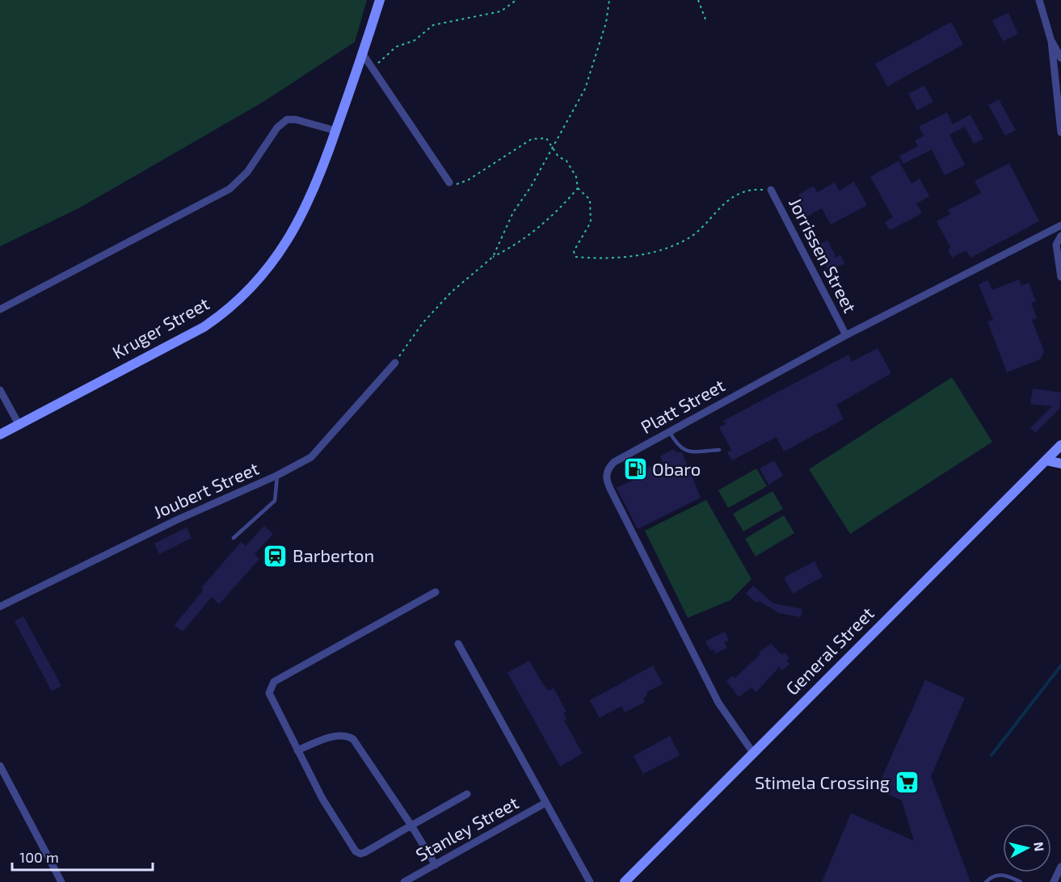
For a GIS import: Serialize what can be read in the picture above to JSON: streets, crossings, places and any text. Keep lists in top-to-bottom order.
{
  "streets": {
    "main road": ["Kruger Street", "General Street"],
    "street": [
      "Jorrissen Street",
      "Platt Street",
      "Joubert Street",
      "Stanley Street"
    ]
  },
  "crossings": [
    ["Jorrissen Street", "Platt Street"],
    ["Platt Street", "General Street"]
  ],
  "places": {
    "fuel station": ["Obaro"],
    "station": ["Barberton"],
    "supermarket": ["Stimela Crossing"]
  },
  "scale_bar": "100 m",
  "north": "right"
}
